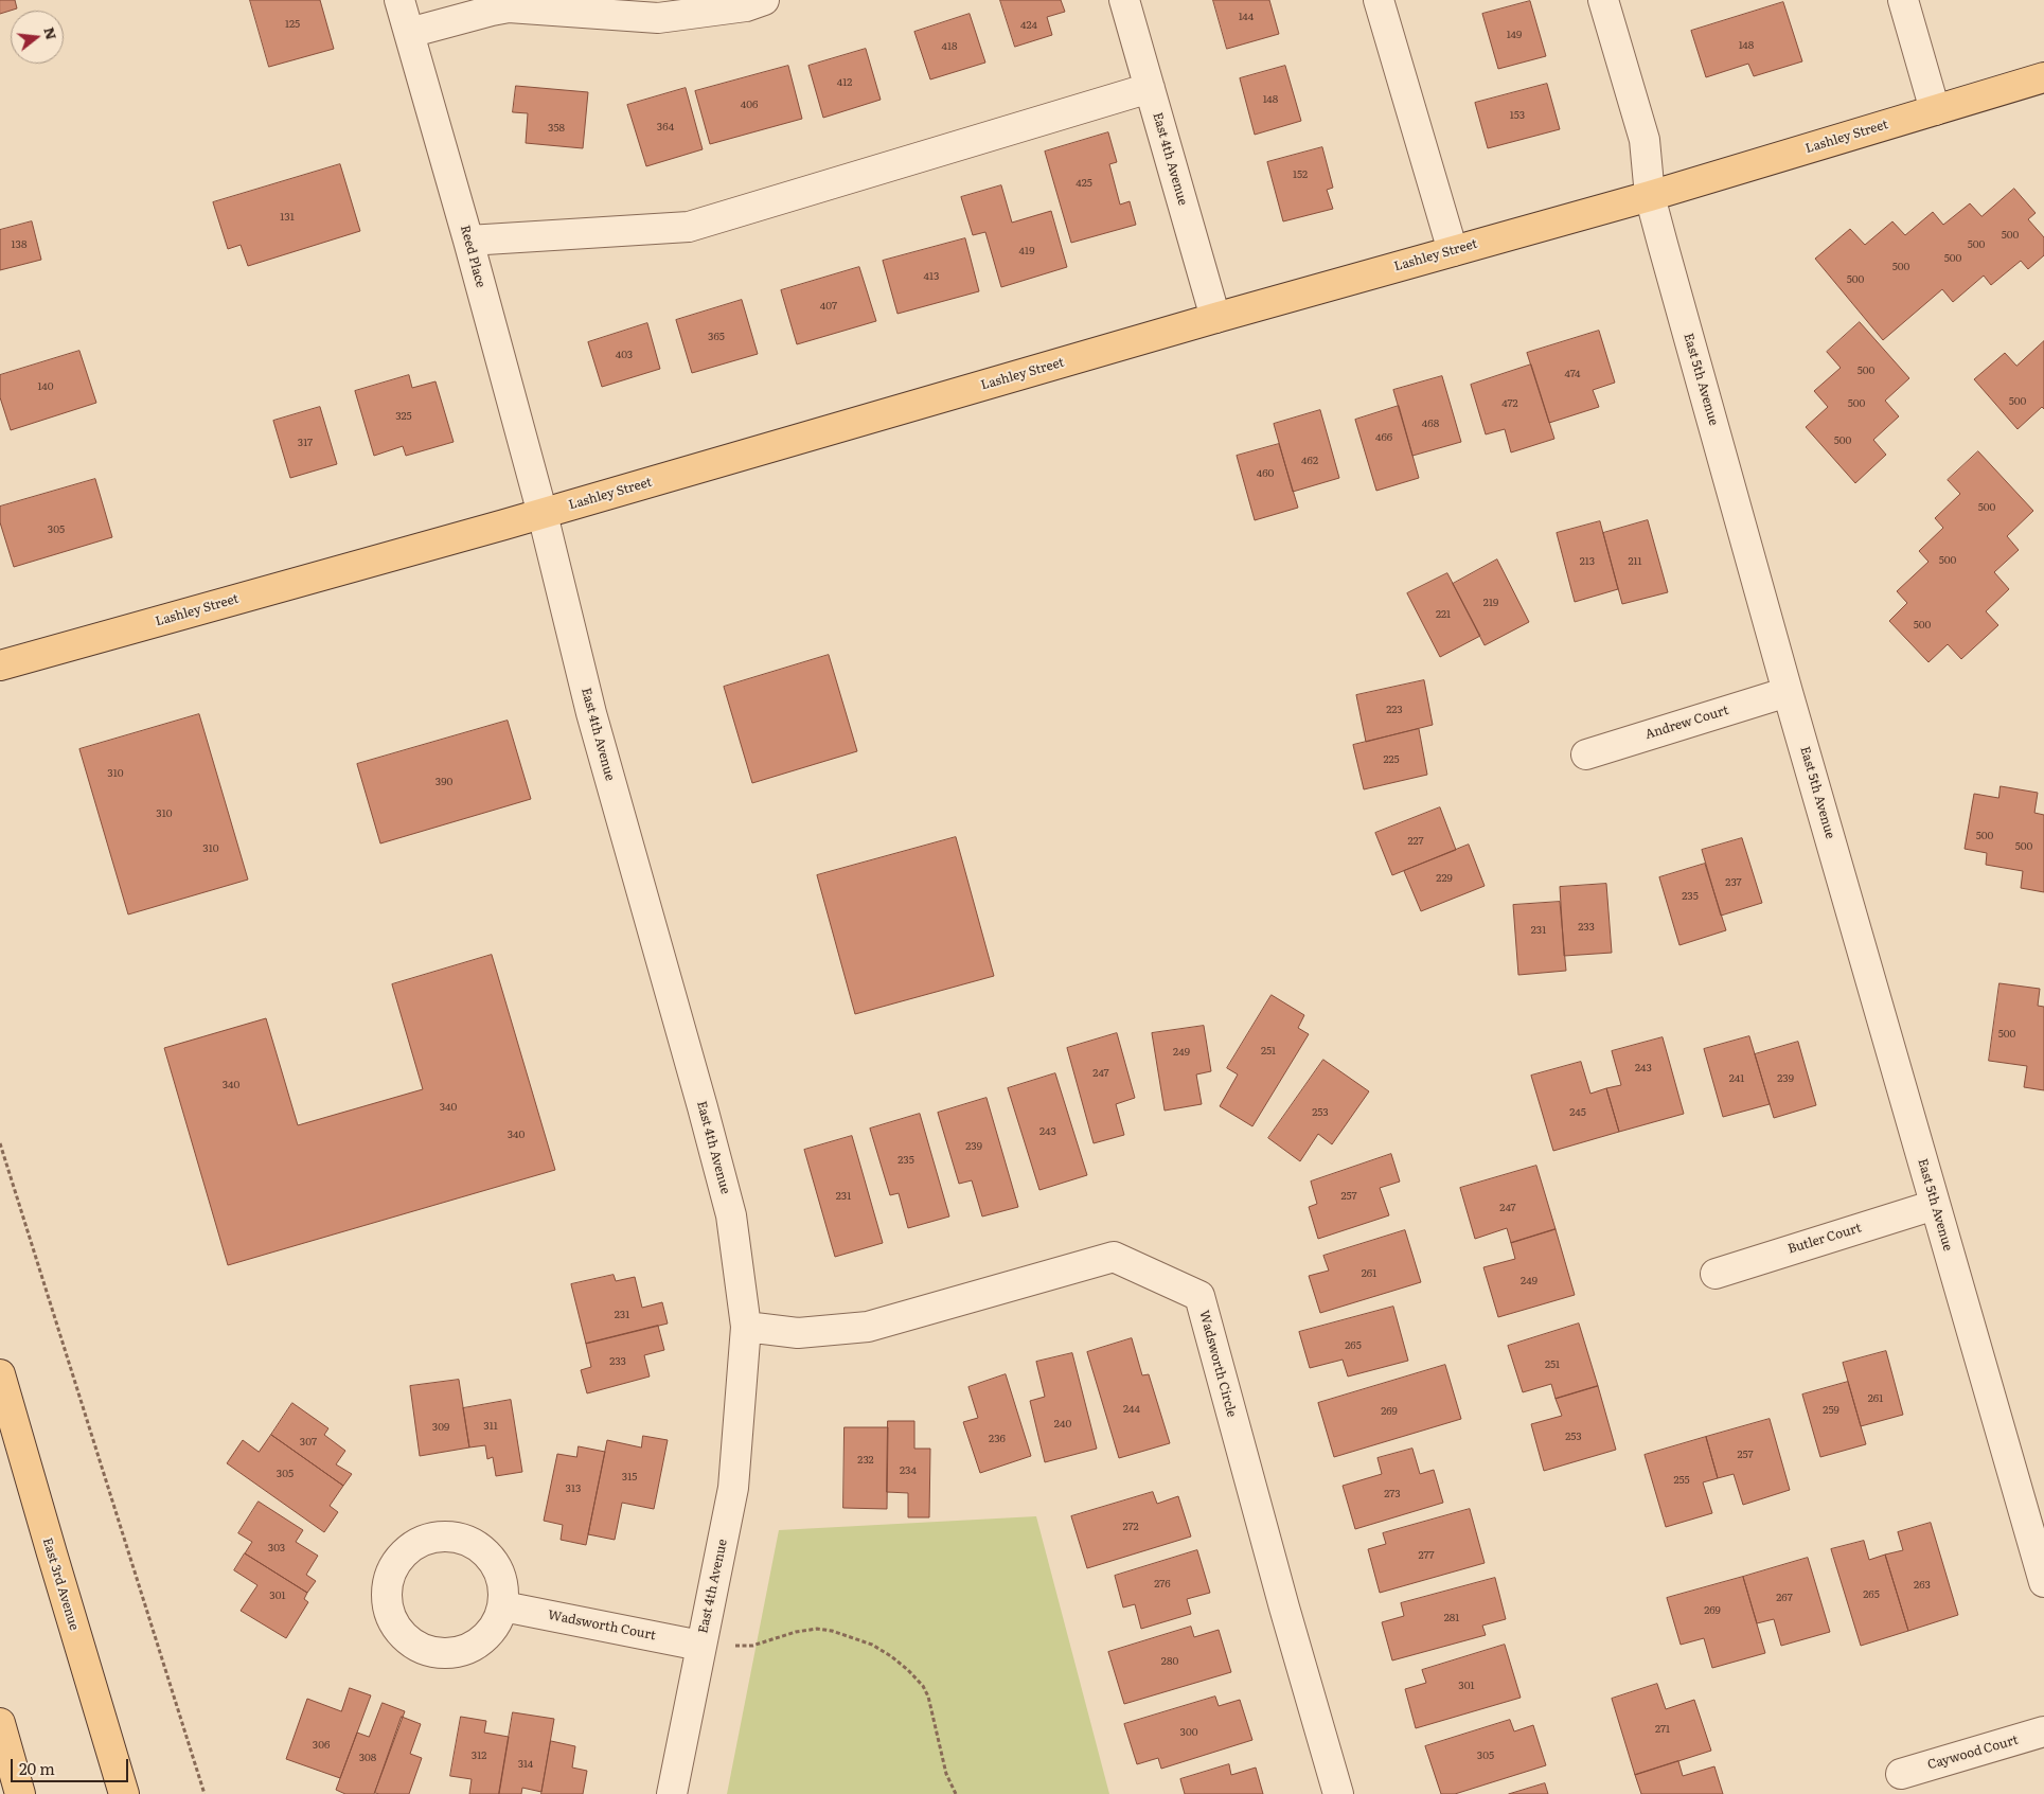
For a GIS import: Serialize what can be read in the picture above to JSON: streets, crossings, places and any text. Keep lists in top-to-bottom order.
{
  "streets": {
    "main road": ["Lashley Street", "East 3rd Avenue"],
    "street": [
      "East 4th Avenue",
      "Reed Place",
      "East 5th Avenue",
      "Andrew Court",
      "Butler Court",
      "Wadsworth Circle",
      "Wadsworth Court",
      "Caywood Court"
    ]
  },
  "crossings": [
    ["Lashley Street", "East 4th Avenue"],
    ["Lashley Street", "Reed Place"],
    ["Lashley Street", "East 5th Avenue"],
    ["East 4th Avenue", "Reed Place"],
    ["East 4th Avenue", "Wadsworth Circle"],
    ["East 4th Avenue", "Wadsworth Court"],
    ["East 5th Avenue", "Andrew Court"],
    ["East 5th Avenue", "Butler Court"]
  ],
  "house_numbers": [
    "144",
    "125",
    "424",
    "149",
    "148",
    "418",
    "412",
    "148",
    "406",
    "153",
    "364",
    "358",
    "152",
    "425",
    "131",
    "500",
    "138",
    "500",
    "419",
    "500",
    "500",
    "413",
    "500",
    "407",
    "365",
    "403",
    "500",
    "474",
    "140",
    "500",
    "472",
    "500",
    "325",
    "468",
    "466",
    "500",
    "317",
    "462",
    "460",
    "500",
    "305",
    "500",
    "213",
    "211",
    "219",
    "221",
    "500",
    "223",
    "225",
    "310",
    "390",
    "310",
    "500",
    "227",
    "500",
    "310",
    "229",
    "237",
    "235",
    "233",
    "231",
    "500",
    "251",
    "249",
    "243",
    "247",
    "241",
    "239",
    "340",
    "340",
    "253",
    "245",
    "243",
    "340",
    "239",
    "235",
    "231",
    "257",
    "247",
    "261",
    "249",
    "231",
    "265",
    "233",
    "251",
    "261",
    "244",
    "259",
    "269",
    "240",
    "311",
    "309",
    "253",
    "236",
    "307",
    "257",
    "232",
    "234",
    "305",
    "315",
    "255",
    "313",
    "273",
    "272",
    "303",
    "277",
    "276",
    "263",
    "265",
    "301",
    "267",
    "269",
    "281",
    "280",
    "301",
    "271",
    "300",
    "306",
    "312",
    "305",
    "308",
    "314"
  ],
  "scale_bar": "20 m",
  "north": "right"
}
